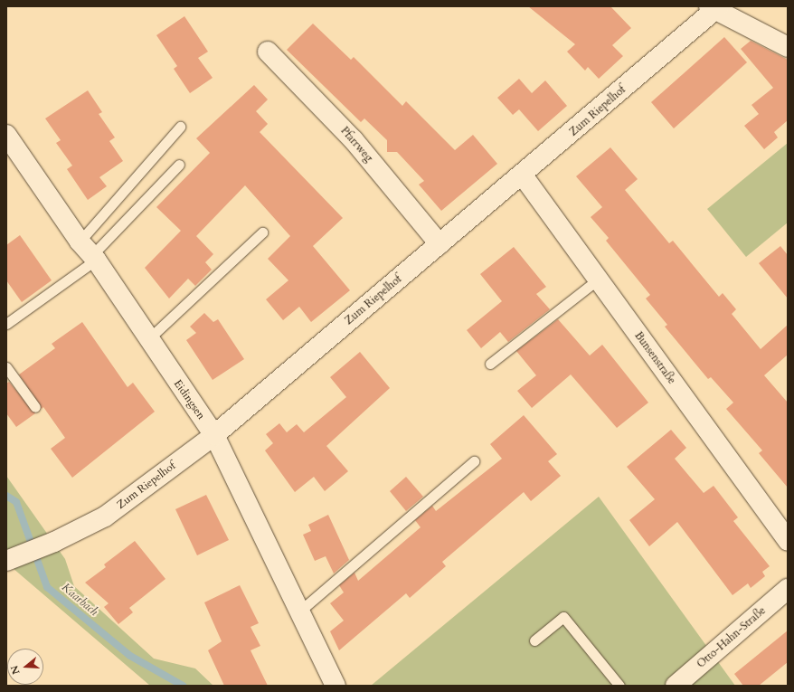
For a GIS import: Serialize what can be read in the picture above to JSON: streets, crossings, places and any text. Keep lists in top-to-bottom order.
{
  "streets": {
    "street": [
      "Zum Riepelhof",
      "Pfarrweg",
      "Bunsenstraße",
      "Eidingsen",
      "Otto-Hahn-Straße"
    ]
  },
  "crossings": [
    ["Zum Riepelhof", "Pfarrweg"],
    ["Zum Riepelhof", "Bunsenstraße"],
    ["Zum Riepelhof", "Eidingsen"]
  ],
  "water": ["Kaarbach"],
  "north": "left"
}
